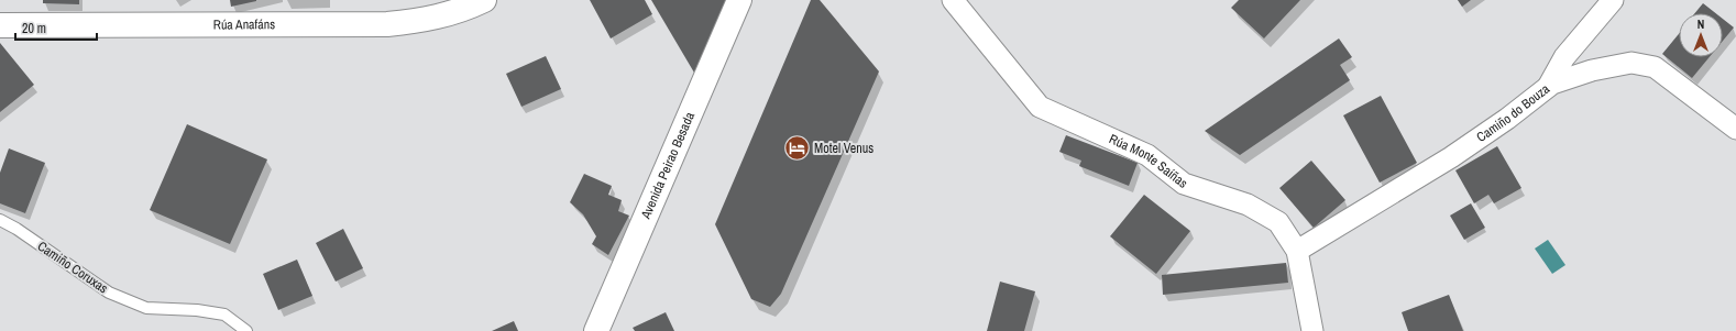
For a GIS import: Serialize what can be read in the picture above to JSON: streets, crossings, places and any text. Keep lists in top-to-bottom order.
{
  "streets": {
    "street": [
      "Rúa Anafáns",
      "Camiño do Bouza",
      "Rúa Monte Saíñas",
      "Avenida Peirao Besada"
    ],
    "lane": ["Camiño Coruxas"]
  },
  "crossings": [
    ["Camiño do Bouza", "Rúa Monte Saíñas"]
  ],
  "places": {
    "hotel": ["Motel Venus"]
  },
  "scale_bar": "20 m",
  "north": "top"
}
